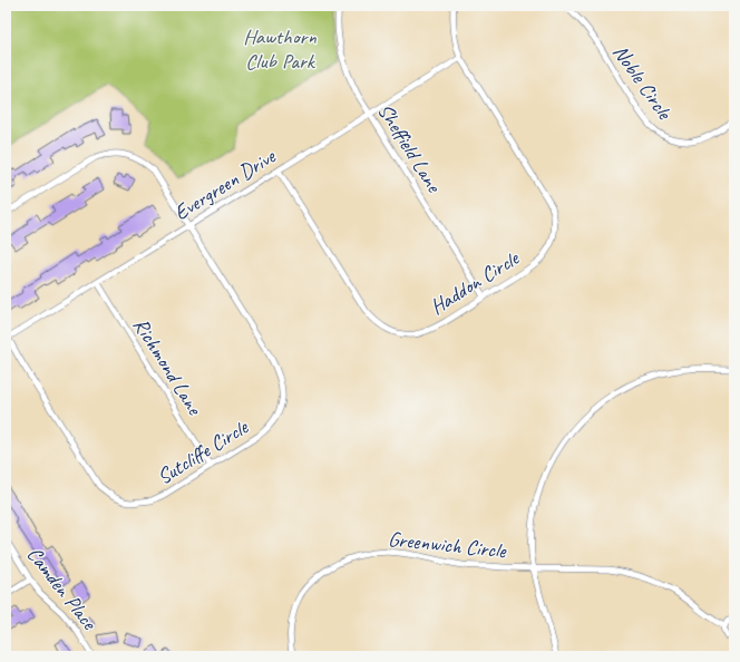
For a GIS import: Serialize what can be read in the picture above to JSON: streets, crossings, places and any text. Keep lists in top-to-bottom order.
{
  "streets": {
    "street": [
      "Noble Circle",
      "Sheffield Lane",
      "Evergreen Drive",
      "Haddon Circle",
      "Richmond Lane",
      "Sutcliffe Circle",
      "Greenwich Circle",
      "Camden Place"
    ]
  },
  "crossings": [
    ["Sheffield Lane", "Evergreen Drive"],
    ["Sheffield Lane", "Haddon Circle"],
    ["Evergreen Drive", "Haddon Circle"],
    ["Evergreen Drive", "Richmond Lane"],
    ["Evergreen Drive", "Sutcliffe Circle"],
    ["Richmond Lane", "Sutcliffe Circle"]
  ],
  "parks": ["Hawthorn Club Park"]
}
